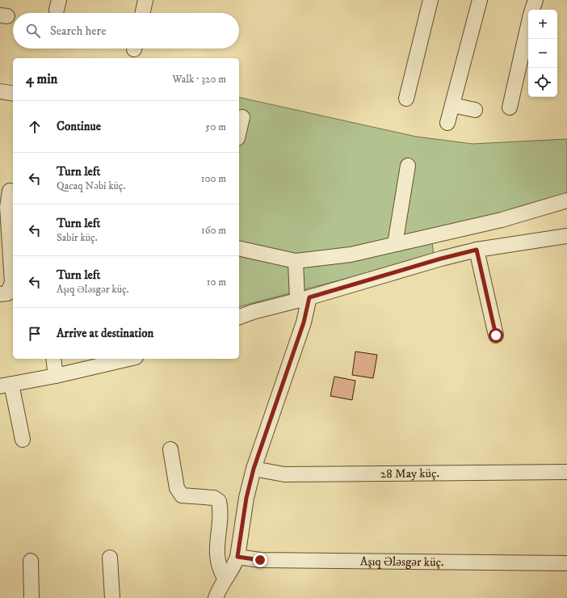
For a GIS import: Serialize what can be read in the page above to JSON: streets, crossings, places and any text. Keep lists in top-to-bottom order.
{
  "streets": {
    "street": ["28 May küç.", "Aşıq Ələsgər küç."]
  },
  "page": {
    "map_buttons": ["+", "−"],
    "search": "Search here",
    "heading": ["4 min", "Walk · 320 m"],
    "list": [
      ["Continue", "50 m"],
      ["Turn left", "Qacaq Nəbi küç.", "100 m"],
      ["Turn left", "Sabir küç.", "160 m"],
      ["Turn left", "Aşıq Ələsgər küç.", "10 m"],
      "Arrive at destination"
    ]
  }
}
